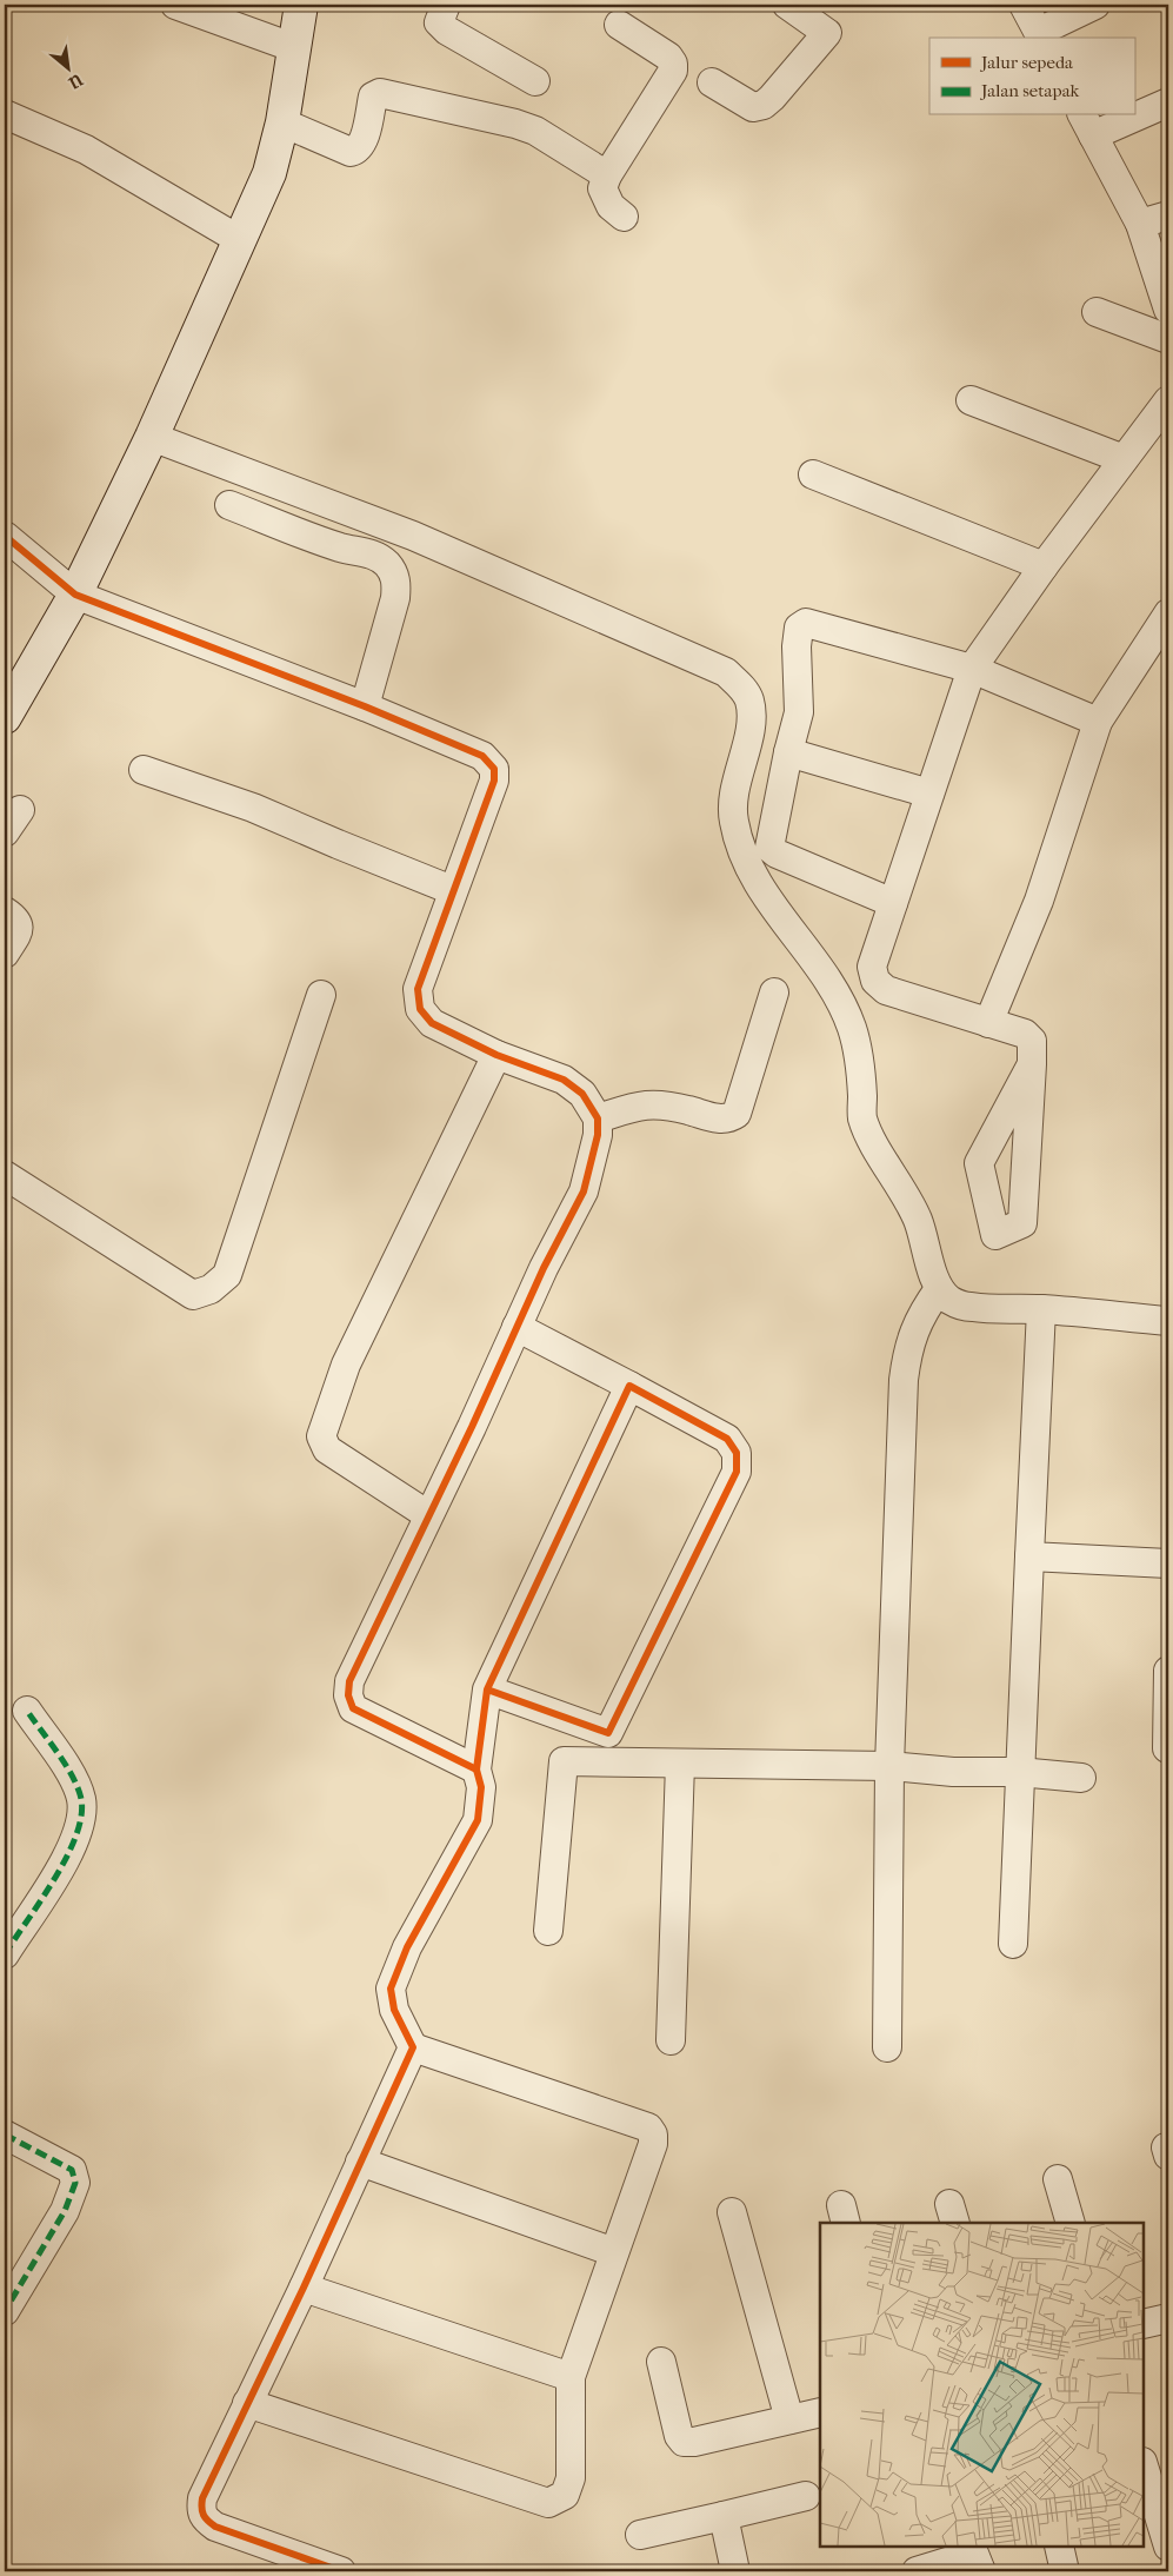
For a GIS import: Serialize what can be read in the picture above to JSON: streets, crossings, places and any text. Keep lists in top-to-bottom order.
{
  "legend": ["Jalur sepeda", "Jalan setapak"],
  "north": "bottom right"
}
